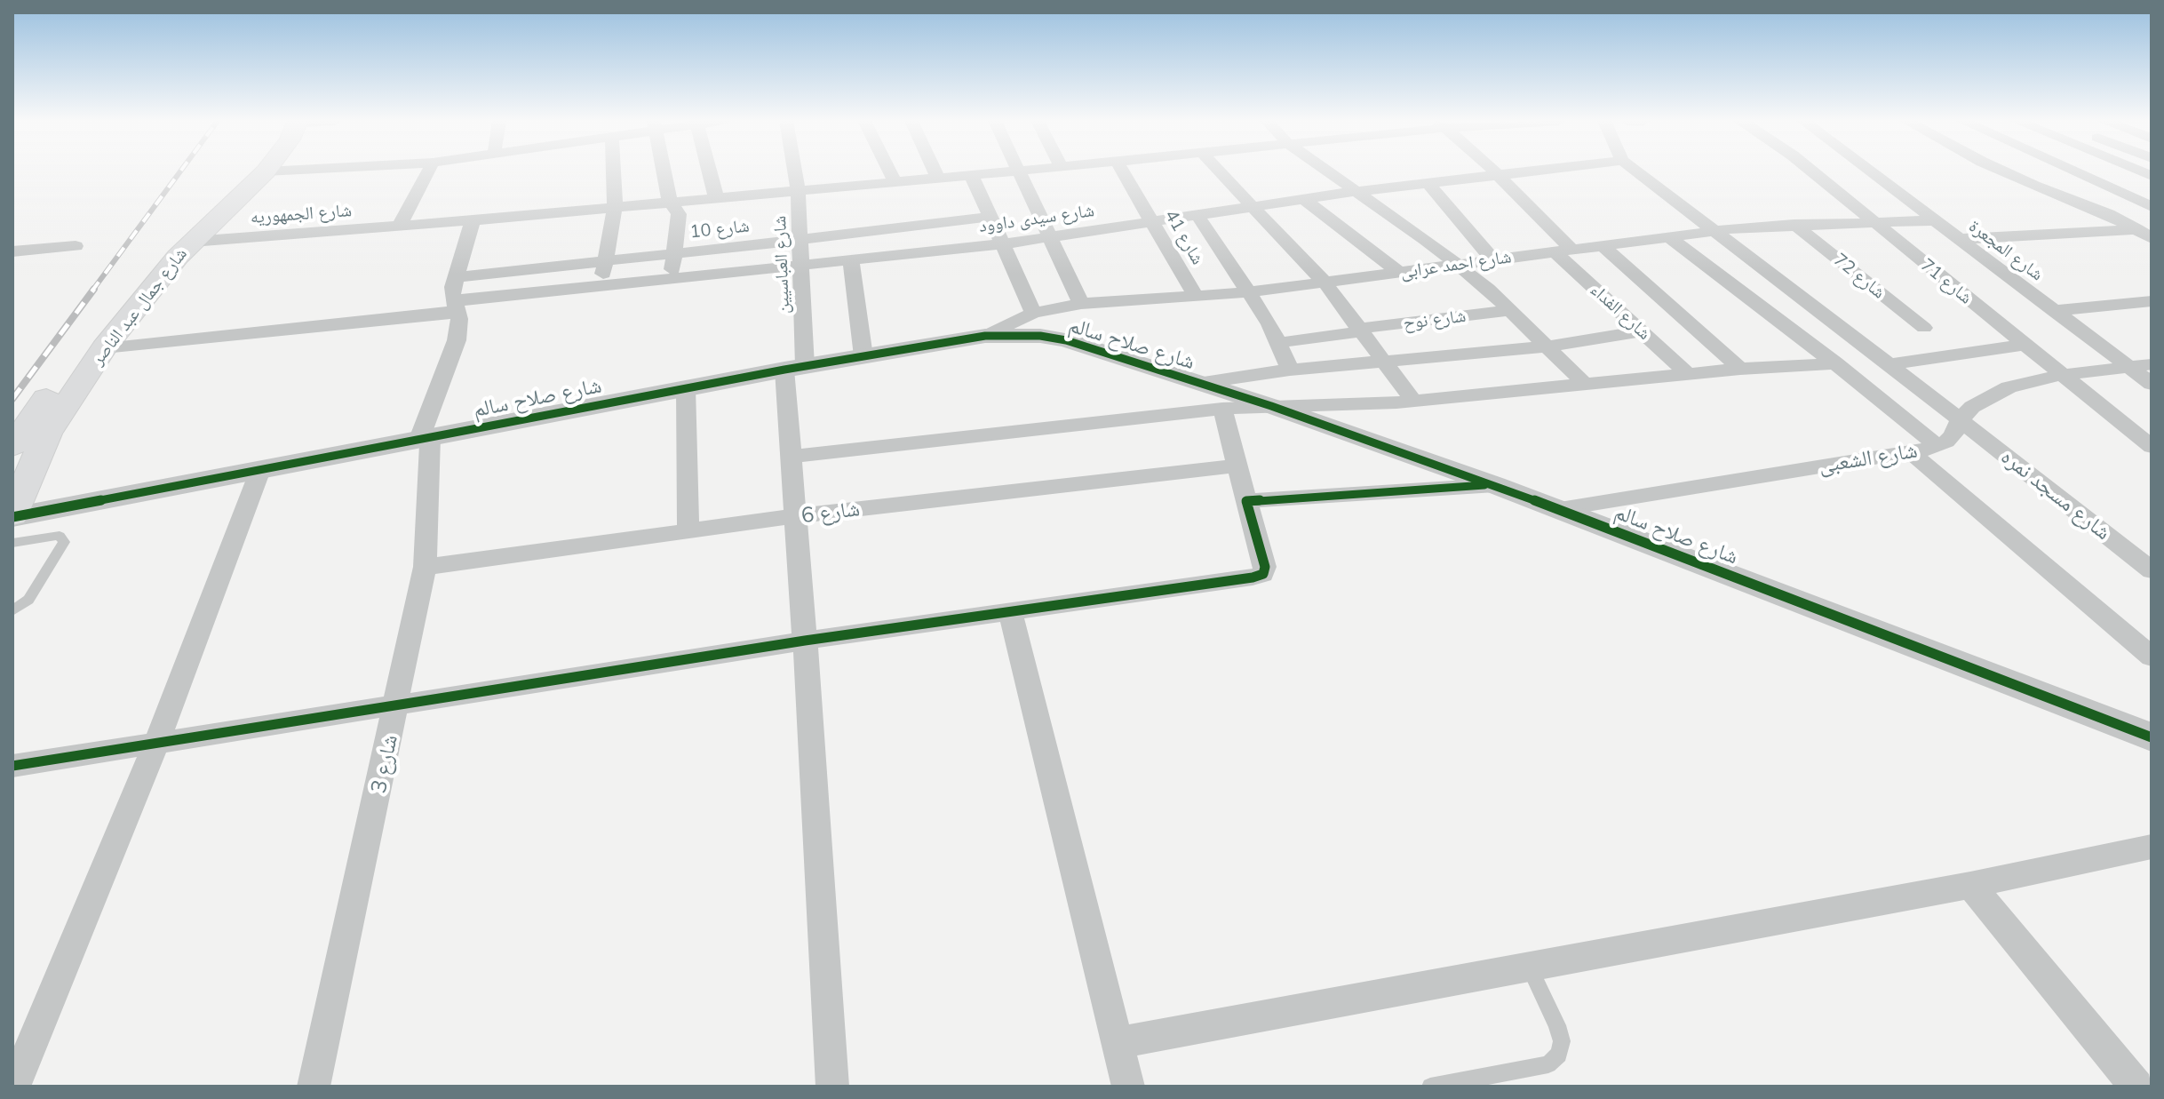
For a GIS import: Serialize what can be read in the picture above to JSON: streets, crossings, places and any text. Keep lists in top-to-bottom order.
{
  "streets": {
    "main road": ["شارع جمال عبد الناصر"],
    "street": [
      "شارع الجمهوريه",
      "شارع سيدى داوود",
      "شارع 10",
      "شارع 41",
      "شارع المجعرة",
      "شارع العباسيين",
      "شارع احمد عرابى",
      "شارع 72",
      "شارع 71",
      "شارع الفداء",
      "شارع نوح",
      "شارع صلاح سالم",
      "شارع الشعبى",
      "شارع مسجد نمره",
      "شارع 6",
      "شارع 3"
    ]
  },
  "crossings": [
    ["شارع الجمهوريه", "شارع العباسيين"],
    ["شارع الجمهوريه", "شارع جمال عبد الناصر"],
    ["شارع الجمهوريه", "شارع 3"],
    ["شارع سيدى داوود", "شارع 41"],
    ["شارع سيدى داوود", "شارع العباسيين"],
    ["شارع سيدى داوود", "شارع جمال عبد الناصر"],
    ["شارع سيدى داوود", "شارع الفداء"],
    ["شارع سيدى داوود", "شارع 3"],
    ["شارع 10", "شارع العباسيين"],
    ["شارع 10", "شارع 3"],
    ["شارع 41", "شارع احمد عرابى"],
    ["شارع المجعرة", "شارع احمد عرابى"],
    ["شارع المجعرة", "شارع الشعبى"],
    ["شارع العباسيين", "شارع صلاح سالم"],
    ["شارع العباسيين", "شارع 6"],
    ["شارع احمد عرابى", "شارع 72"],
    ["شارع احمد عرابى", "شارع 71"],
    ["شارع احمد عرابى", "شارع الفداء"],
    ["شارع احمد عرابى", "شارع صلاح سالم"],
    ["شارع احمد عرابى", "شارع مسجد نمره"],
    ["شارع 71", "شارع الشعبى"],
    ["شارع جمال عبد الناصر", "شارع صلاح سالم"],
    ["شارع صلاح سالم", "شارع الشعبى"],
    ["شارع صلاح سالم", "شارع 3"],
    ["شارع الشعبى", "شارع مسجد نمره"],
    ["شارع 6", "شارع 3"]
  ]
}
